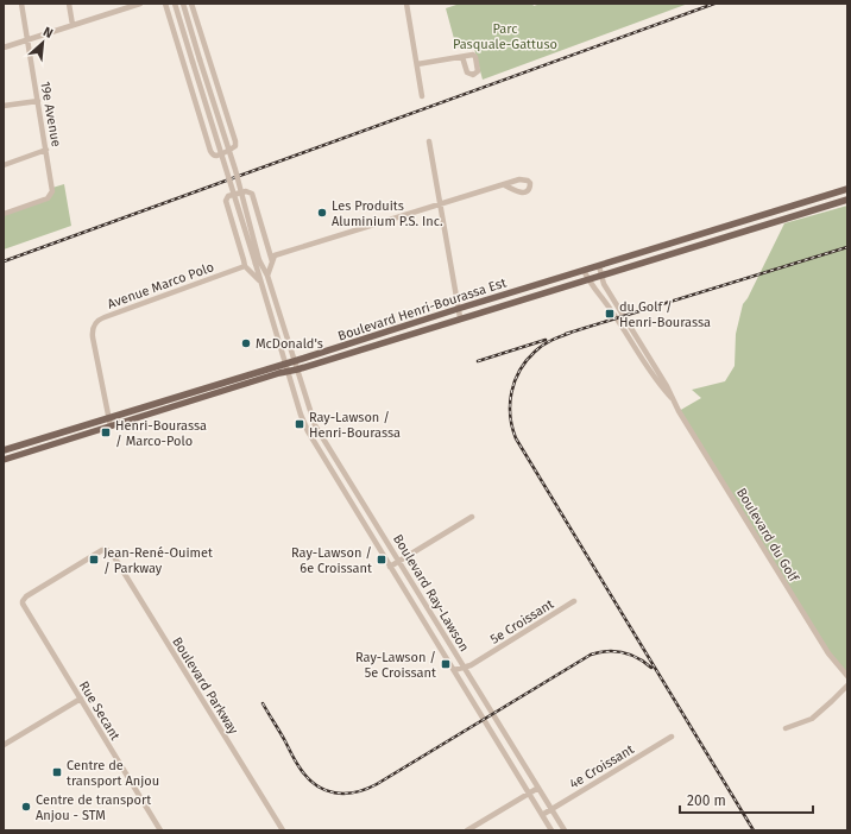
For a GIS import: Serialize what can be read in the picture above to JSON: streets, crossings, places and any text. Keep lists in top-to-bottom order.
{
  "streets": {
    "main road": ["Boulevard Henri-Bourassa Est"],
    "street": [
      "19e Avenue",
      "Avenue Marco Polo",
      "Boulevard du Golf",
      "Boulevard Ray-Lawson",
      "5e Croissant",
      "Boulevard Parkway",
      "Rue Secant",
      "4e Croissant"
    ]
  },
  "crossings": [
    ["Avenue Marco Polo", "Boulevard Henri-Bourassa Est"],
    ["Boulevard Henri-Bourassa Est", "Boulevard du Golf"],
    ["Boulevard Henri-Bourassa Est", "Boulevard Ray-Lawson"],
    ["Boulevard Ray-Lawson", "5e Croissant"],
    ["Boulevard Ray-Lawson", "4e Croissant"],
    ["Boulevard Parkway", "Rue Secant"]
  ],
  "parks": ["Parc Pasquale-Gattuso"],
  "places": {
    "other": ["Les Produits Aluminium P.S. Inc.", "McDonald's", "Centre de transport Anjou - STM"],
    "transit": [
      "du Golf / Henri-Bourassa",
      "Ray-Lawson / Henri-Bourassa",
      "Henri-Bourassa / Marco-Polo",
      "Jean-René-Ouimet / Parkway",
      "Ray-Lawson / 6e Croissant",
      "Ray-Lawson / 5e Croissant",
      "Centre de transport Anjou"
    ]
  },
  "scale_bar": "200 m",
  "north": "top right"
}
